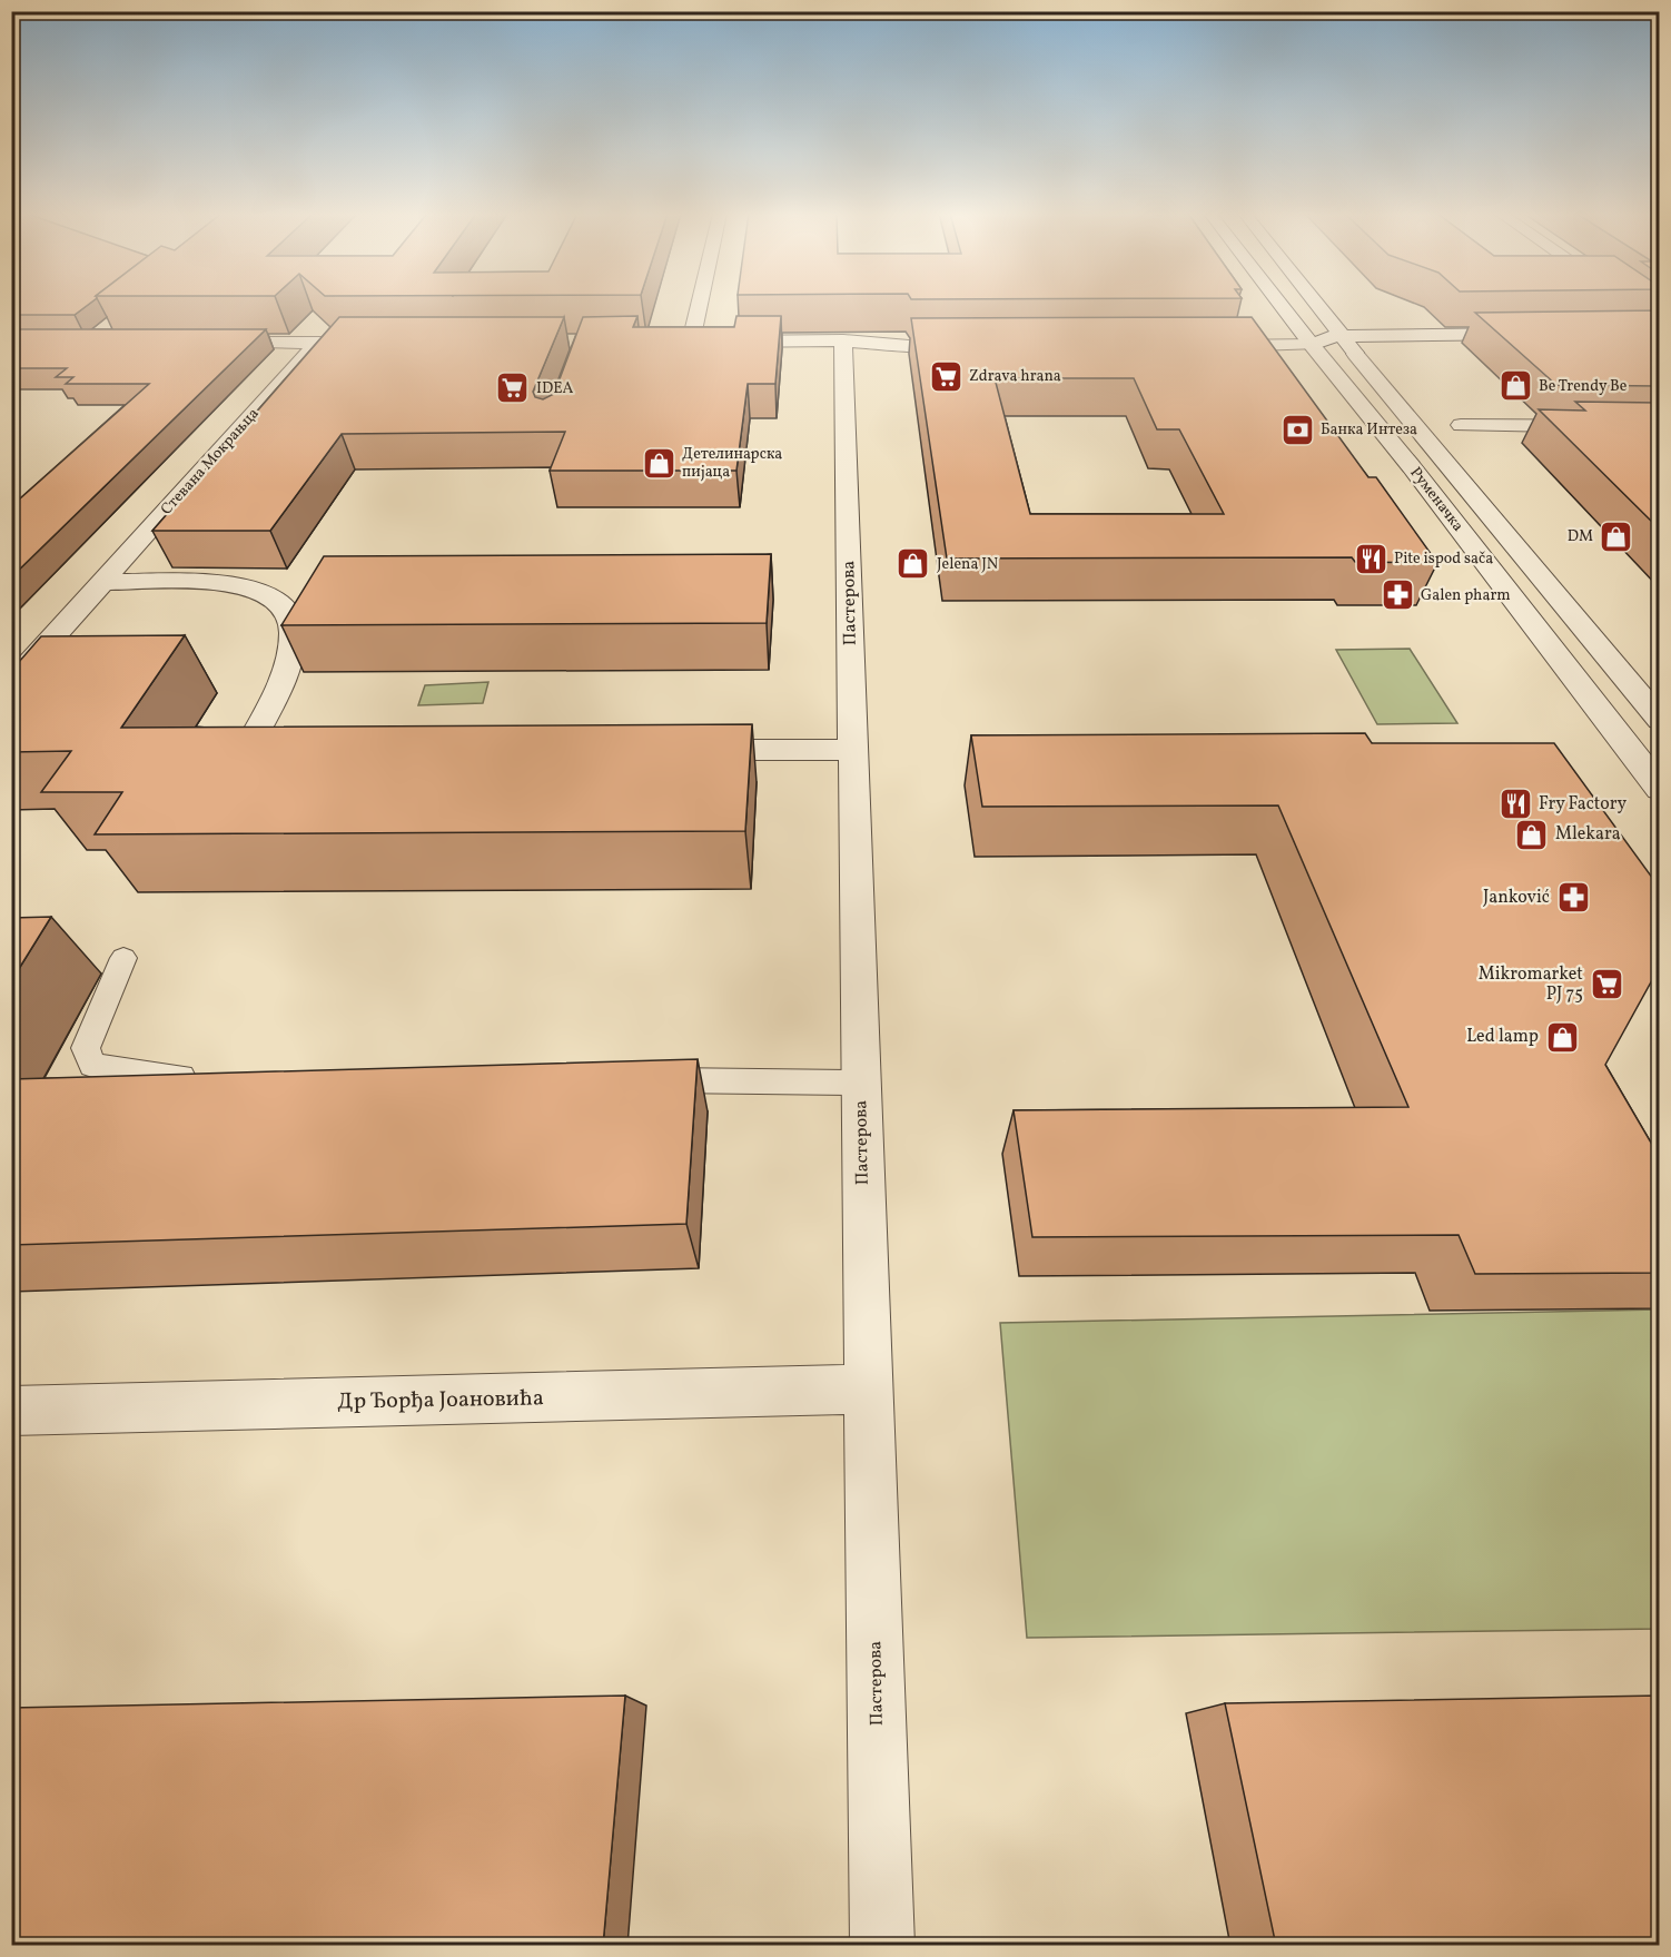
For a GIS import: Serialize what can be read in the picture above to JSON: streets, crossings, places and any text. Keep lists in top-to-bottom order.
{
  "streets": {
    "street": [
      "Стевана Мокрањца",
      "Руменачка",
      "Пастерова",
      "Др Ђорђа Јоановића"
    ]
  },
  "crossings": [
    ["Пастерова", "Др Ђорђа Јоановића"]
  ],
  "places": {
    "supermarket": ["Zdrava hrana", "IDEA", "Mikromarket PJ 75"],
    "shop": [
      "Be Trendy Be",
      "Детелинарска пијаца",
      "DM",
      "Jelena JN",
      "Mlekara",
      "Led lamp"
    ],
    "bank": ["Банка Интеза"],
    "restaurant": ["Pite ispod sača", "Fry Factory"],
    "pharmacy": ["Galen pharm", "Janković"]
  }
}
